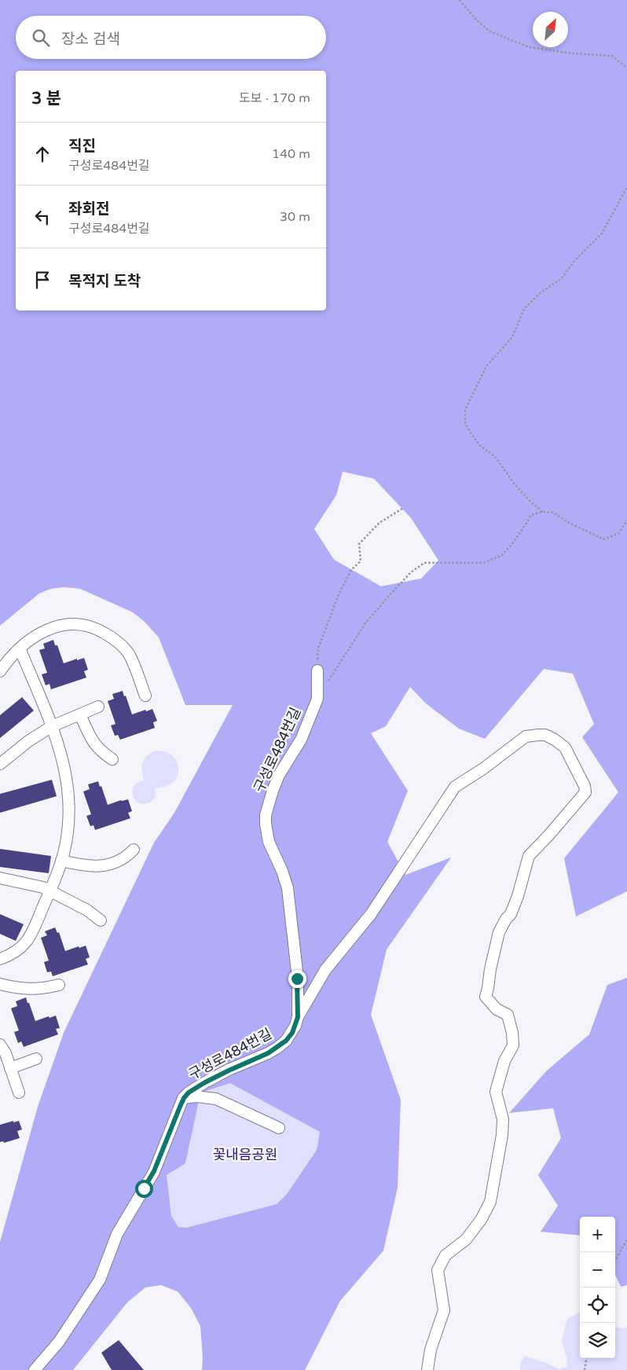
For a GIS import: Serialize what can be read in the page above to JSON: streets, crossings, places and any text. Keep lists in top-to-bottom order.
{
  "streets": {
    "street": ["구성로484번길"]
  },
  "parks": ["꽃내음공원"],
  "north": "top right",
  "page": {
    "search": "장소 검색",
    "heading": ["3 분", "도보 · 170 m"],
    "list": [
      ["직진", "구성로484번길", "140 m"],
      ["좌회전", "구성로484번길", "30 m"],
      "목적지 도착"
    ],
    "map_buttons": ["+", "−"]
  }
}
